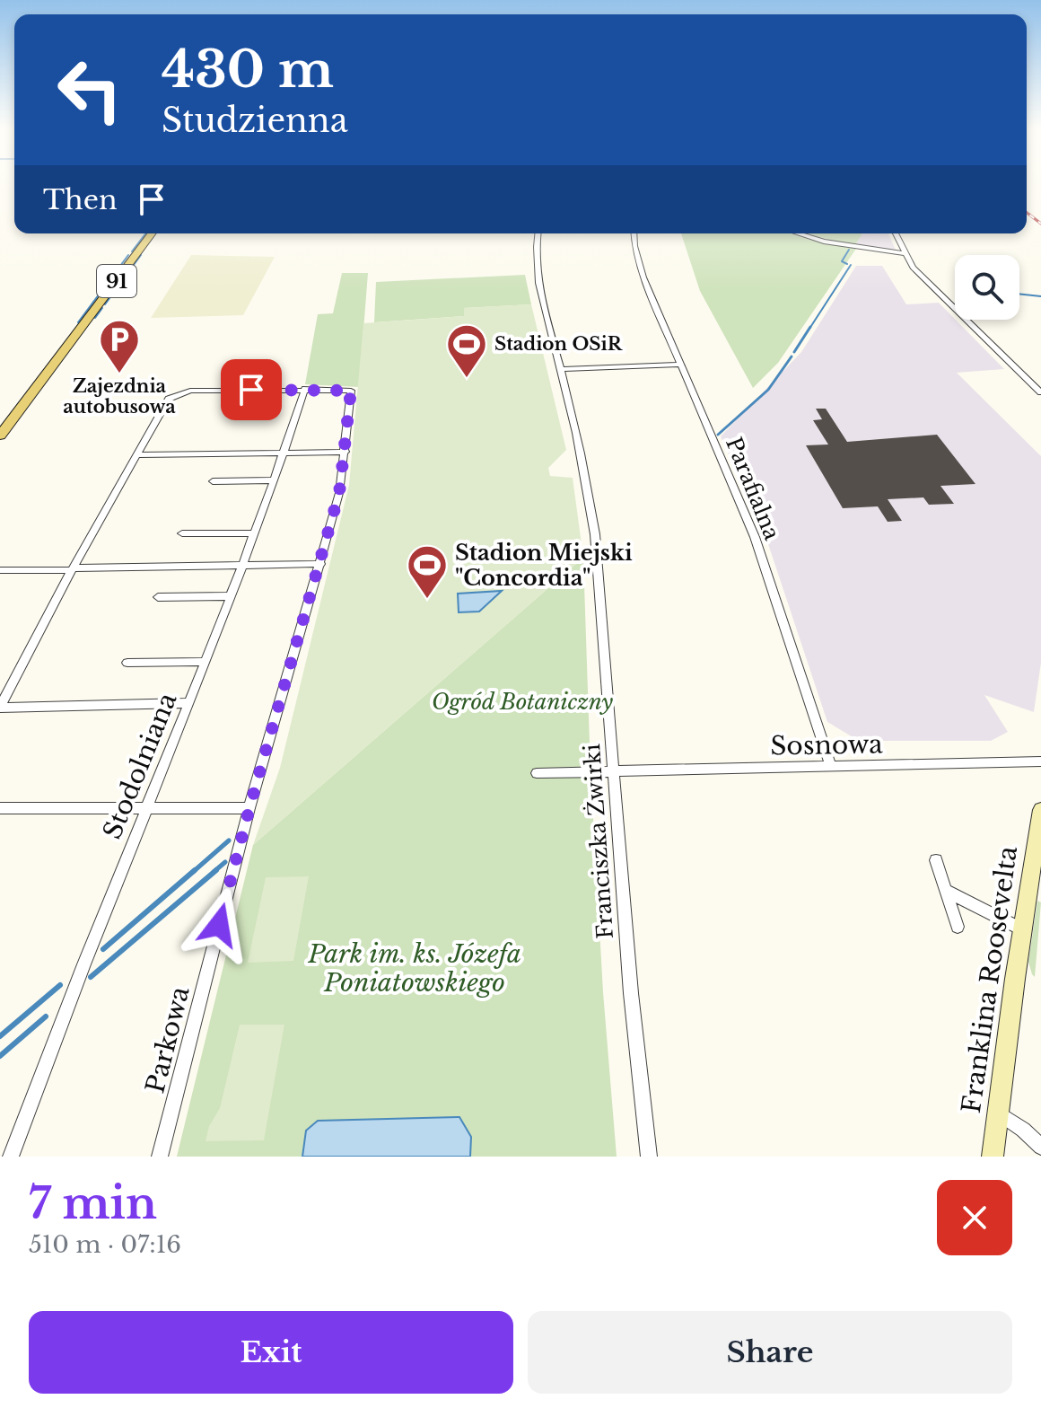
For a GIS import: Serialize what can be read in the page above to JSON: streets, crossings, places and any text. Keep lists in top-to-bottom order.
{
  "streets": {
    "main road": ["91"],
    "street": [
      "Parafialna",
      "Sosnowa",
      "Stodolniana",
      "Franciszka Żwirki",
      "Franklina Roosevelta",
      "Parkowa"
    ]
  },
  "crossings": [
    ["Parafialna", "Sosnowa"],
    ["Sosnowa", "Franciszka Żwirki"],
    ["Stodolniana", "Parkowa"]
  ],
  "parks": ["Ogród Botaniczny", "Park im. ks. Józefa Poniatowskiego"],
  "places": {
    "parking": ["Zajezdnia autobusowa"],
    "sports": ["Stadion OSiR", "Stadion Miejski \"Concordia\""]
  },
  "page": {
    "turn": ["430 m", "Studzienna"],
    "then": "Then",
    "heading": ["7 min", "510 m · 07:16"],
    "buttons": ["Exit", "Share"]
  }
}
